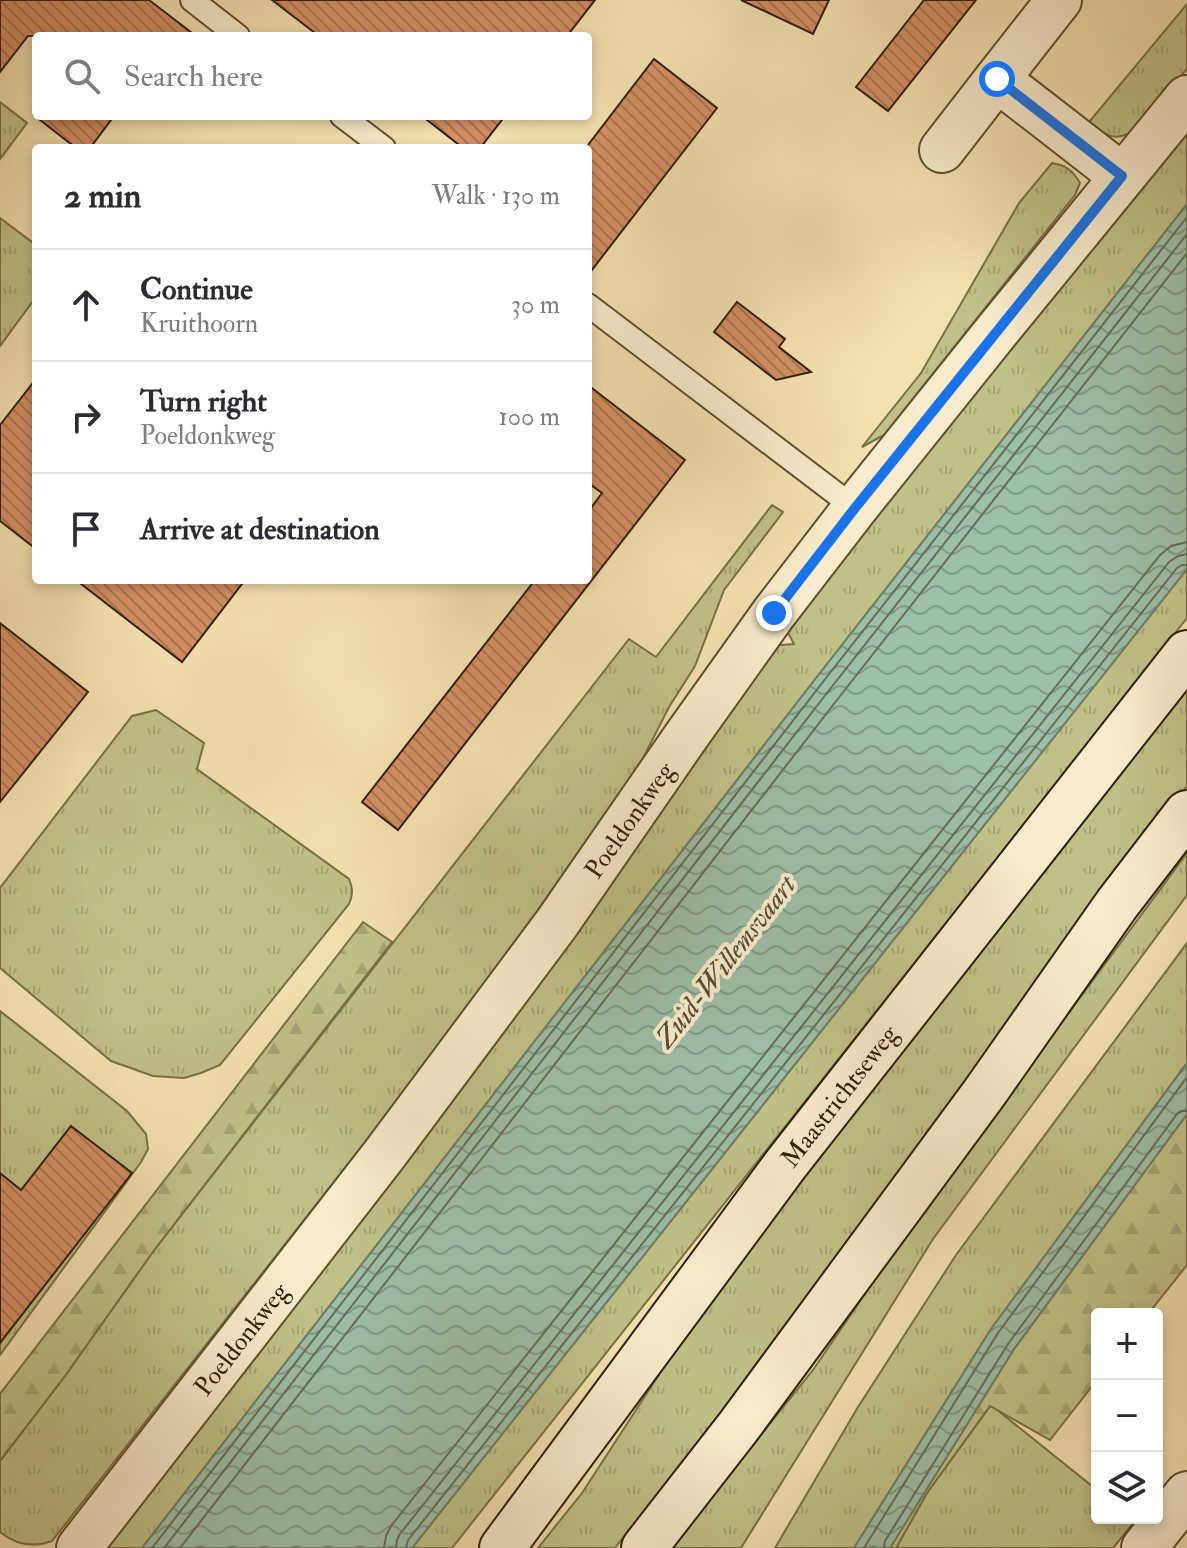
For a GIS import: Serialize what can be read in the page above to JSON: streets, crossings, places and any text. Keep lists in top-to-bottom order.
{
  "streets": {
    "street": ["Poeldonkweg", "Maastrichtseweg"]
  },
  "water": ["Zuid-Willemsvaart"],
  "page": {
    "search": "Search here",
    "heading": ["2 min", "Walk · 130 m"],
    "list": [
      ["Continue", "Kruithoorn", "30 m"],
      ["Turn right", "Poeldonkweg", "100 m"],
      "Arrive at destination"
    ],
    "map_buttons": ["+", "−"]
  }
}
